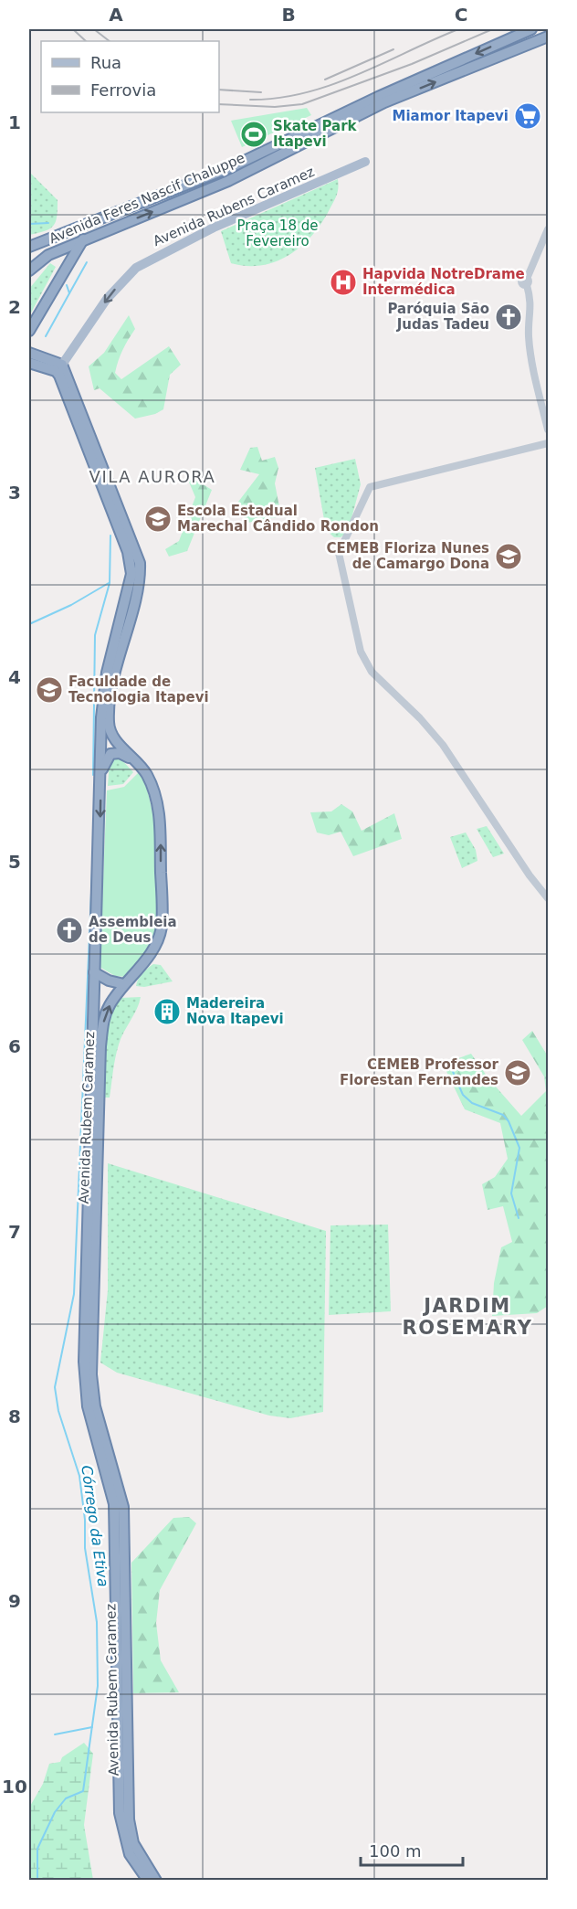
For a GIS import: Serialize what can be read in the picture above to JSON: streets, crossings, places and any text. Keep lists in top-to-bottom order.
{
  "streets": {
    "highway": ["Avenida Feres Nascif Chaluppe", "Avenida Rubem Caramez"],
    "main road": ["Avenida Rubens Caramez"]
  },
  "crossings": [
    ["Avenida Rubens Caramez", "Avenida Rubem Caramez"]
  ],
  "one_way": ["Avenida Rubens Caramez"],
  "districts": ["VILA AURORA", "JARDIM ROSEMARY"],
  "water": ["Córrego da Etiva"],
  "parks": ["Praça 18 de Fevereiro"],
  "places": {
    "supermarket": ["Miamor Itapevi"],
    "sports": ["Skate Park Itapevi"],
    "hospital": ["Hapvida NotreDrame Intermédica"],
    "church": ["Paróquia São Judas Tadeu", "Assembleia de Deus"],
    "school or university": [
      "Escola Estadual Marechal Cândido Rondon",
      "CEMEB Floriza Nunes de Camargo Dona",
      "Faculdade de Tecnologia Itapevi",
      "CEMEB Professor Florestan Fernandes"
    ],
    "building": ["Madereira Nova Itapevi"]
  },
  "legend": ["Rua", "Ferrovia"],
  "scale_bar": "100 m",
  "grid": {
    "columns": ["A", "B", "C"],
    "rows": [
      "1",
      "2",
      "3",
      "4",
      "5",
      "6",
      "7",
      "8",
      "9",
      "10"
    ]
  }
}
